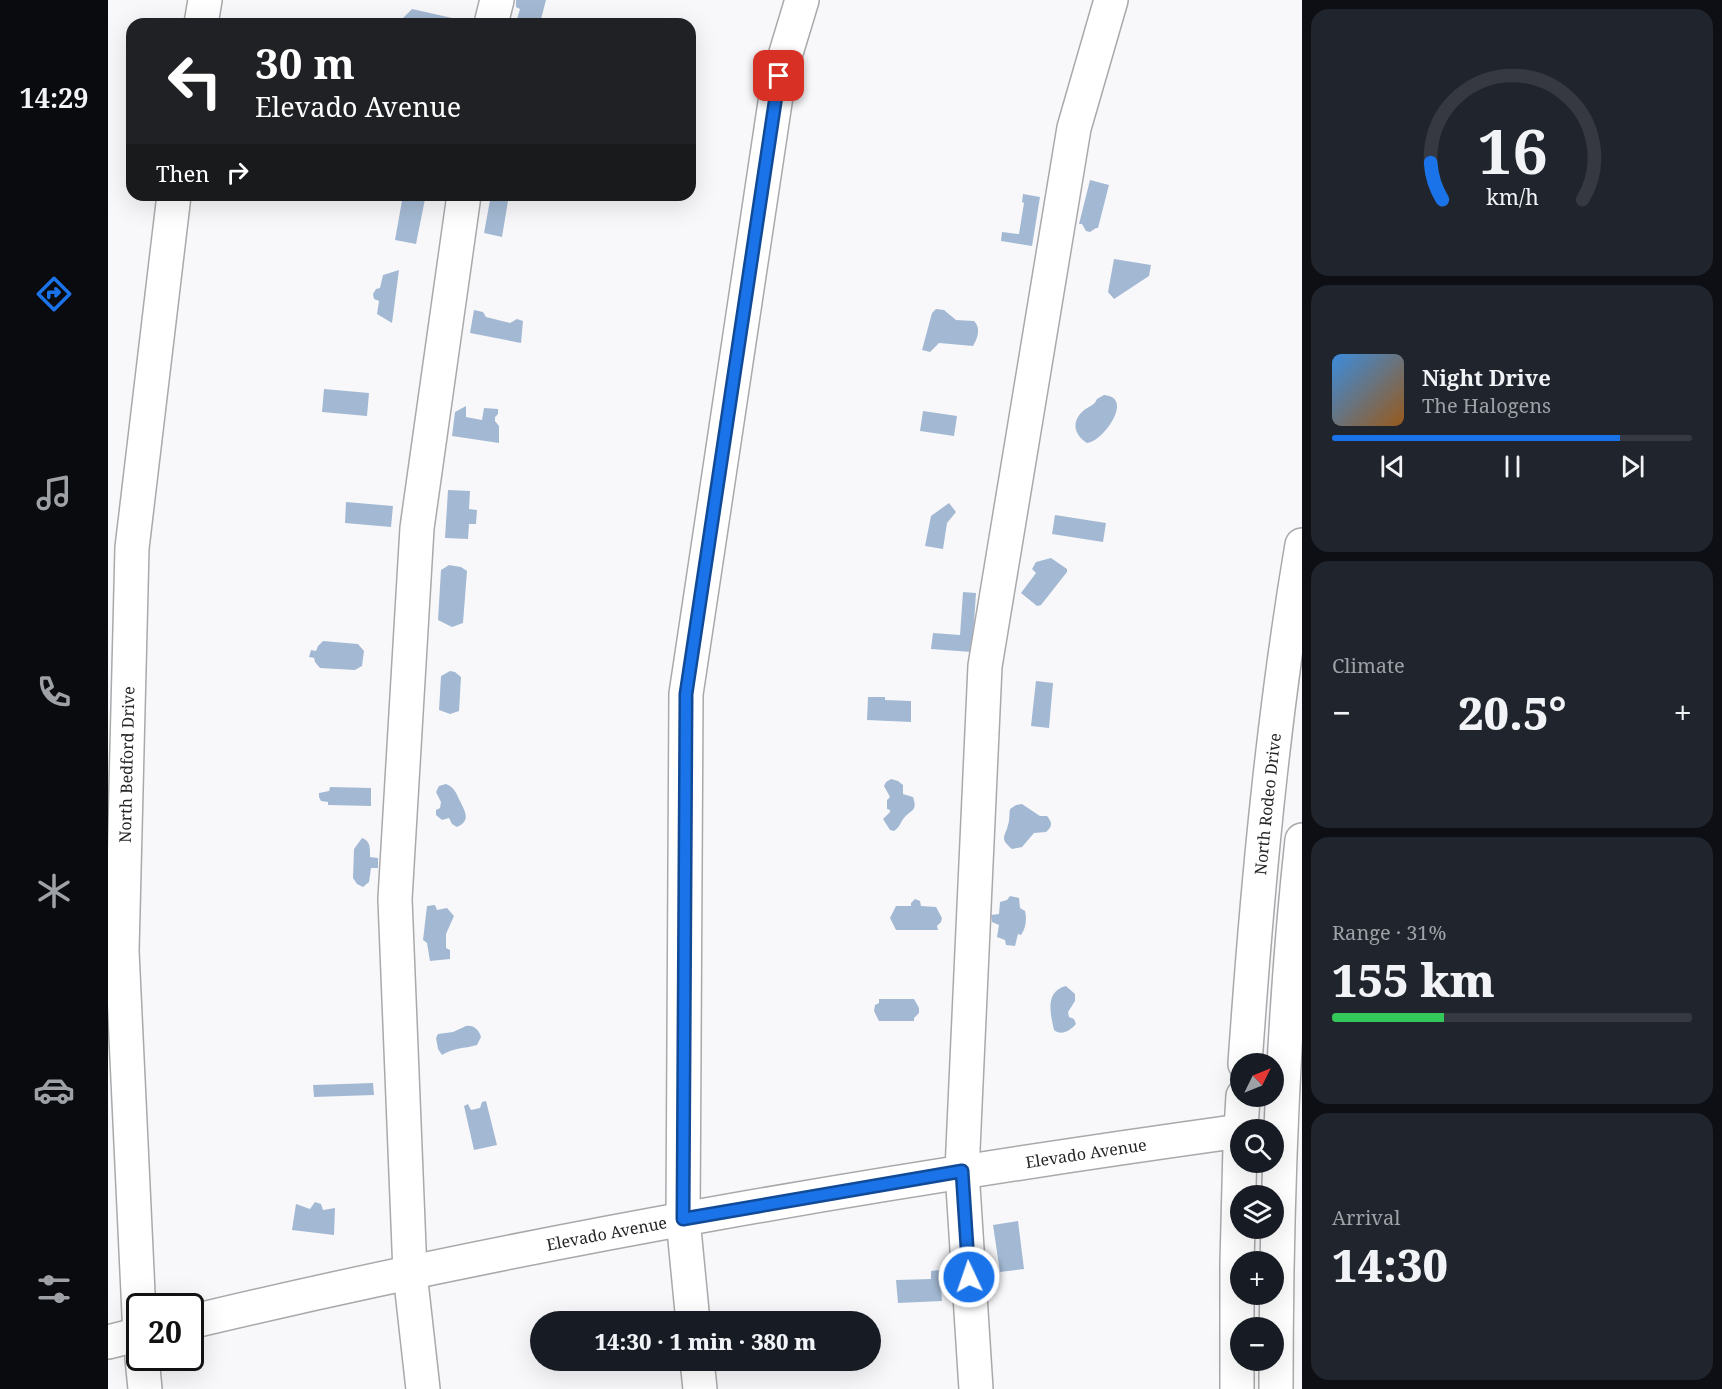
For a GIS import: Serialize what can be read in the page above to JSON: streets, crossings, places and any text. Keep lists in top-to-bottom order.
{
  "streets": {
    "street": ["North Bedford Drive", "North Rodeo Drive", "Elevado Avenue"]
  },
  "north": "top right",
  "page": {
    "tabs": "14:29",
    "turn": ["30 m", "Elevado Avenue"],
    "then": "Then",
    "song": ["Night Drive", "The Halogens"],
    "tile": [
      "Climate",
      ["Range · 31%", "155 km"],
      ["Arrival", "14:30"]
    ],
    "heat": ["−", "20.5°", "+"],
    "map_buttons": ["+", "−"],
    "limit": "20",
    "trip": "14:30 · 1 min · 380 m",
    "gauge": ["16", "km/h"]
  }
}
